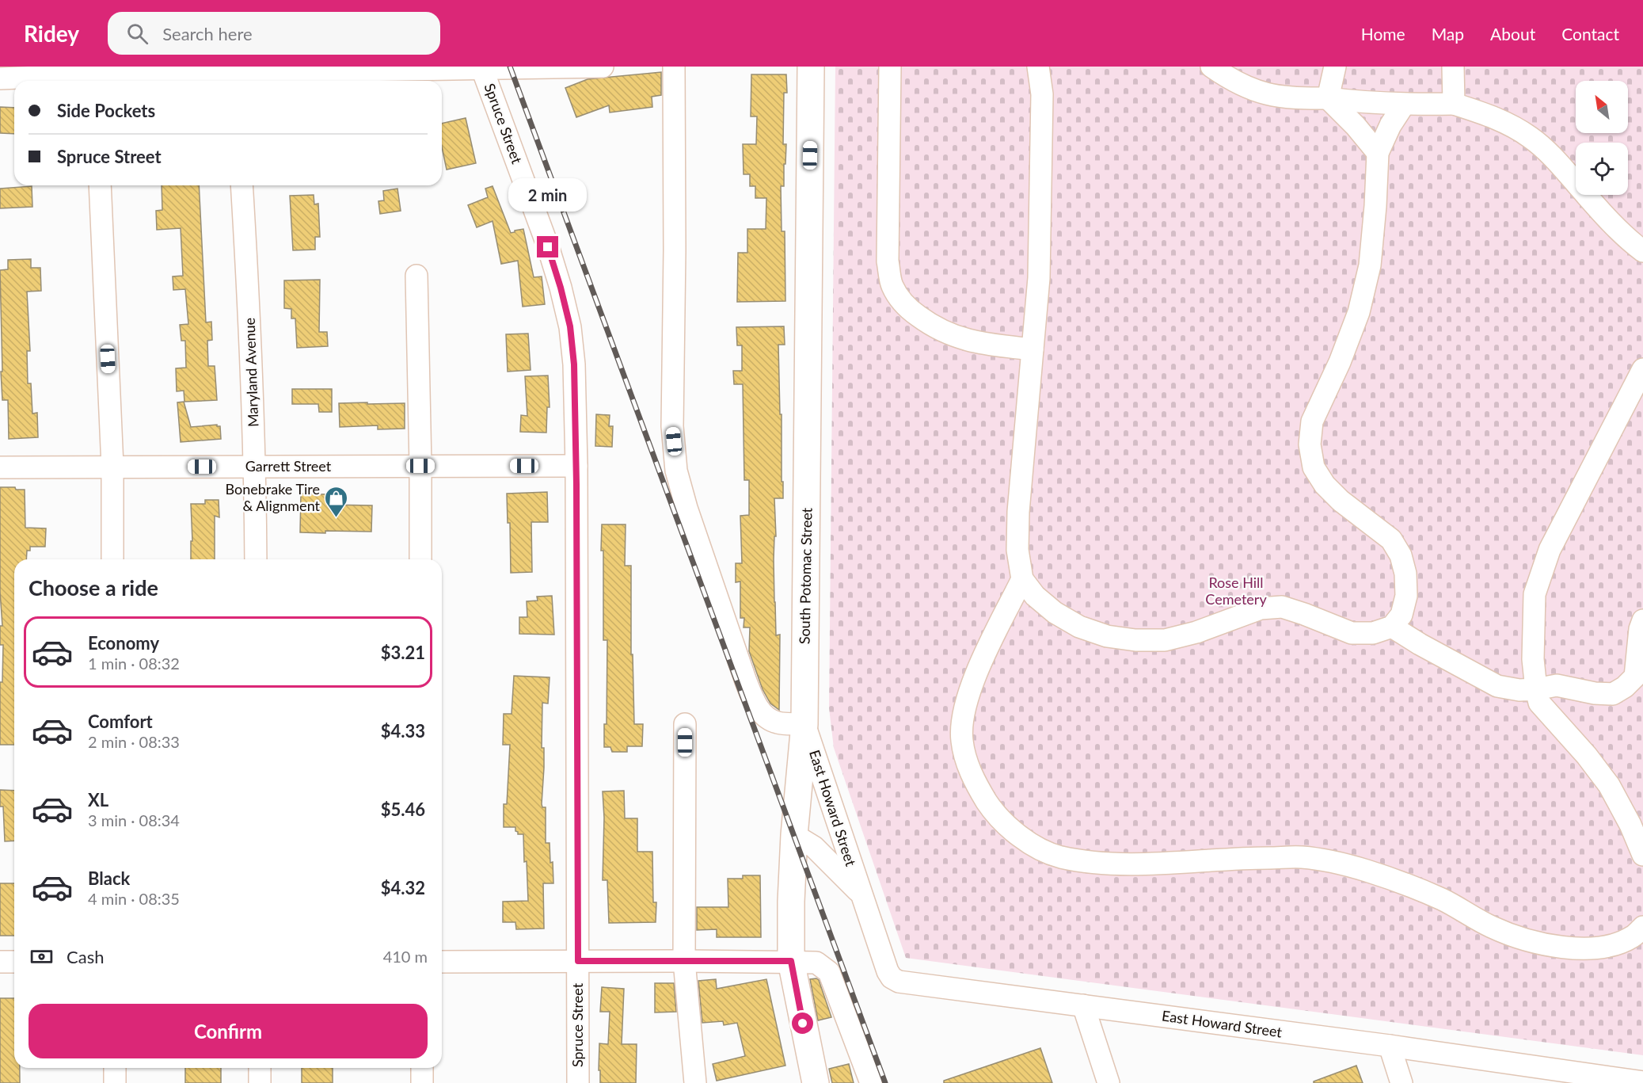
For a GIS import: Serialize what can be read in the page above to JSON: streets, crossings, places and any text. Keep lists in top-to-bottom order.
{
  "streets": {
    "main road": ["South Potomac Street"],
    "street": [
      "Spruce Street",
      "Maryland Avenue",
      "Garrett Street",
      "East Howard Street"
    ]
  },
  "crossings": [
    ["Spruce Street", "Garrett Street"],
    ["Maryland Avenue", "Garrett Street"],
    ["South Potomac Street", "East Howard Street"]
  ],
  "parks": ["Rose Hill Cemetery"],
  "places": {
    "shop": ["Bonebrake Tire & Alignment"]
  },
  "north": "top left",
  "page": {
    "header": "Ridey",
    "search": "Search here",
    "nav": [
      "Home",
      "Map",
      "About",
      "Contact"
    ],
    "banner": ["Side Pockets", "Spruce Street"],
    "bubble": "2 min",
    "heading": "Choose a ride",
    "list": [
      {
        "name": "Economy",
        "note": "1 min · 08:32",
        "value": "$3.21"
      },
      {
        "name": "Comfort",
        "note": "2 min · 08:33",
        "value": "$4.33"
      },
      {
        "name": "XL",
        "note": "3 min · 08:34",
        "value": "$5.46"
      },
      {
        "name": "Black",
        "note": "4 min · 08:35",
        "value": "$4.32"
      }
    ],
    "pay": ["Cash", "410 m"],
    "buttons": "Confirm"
  }
}
